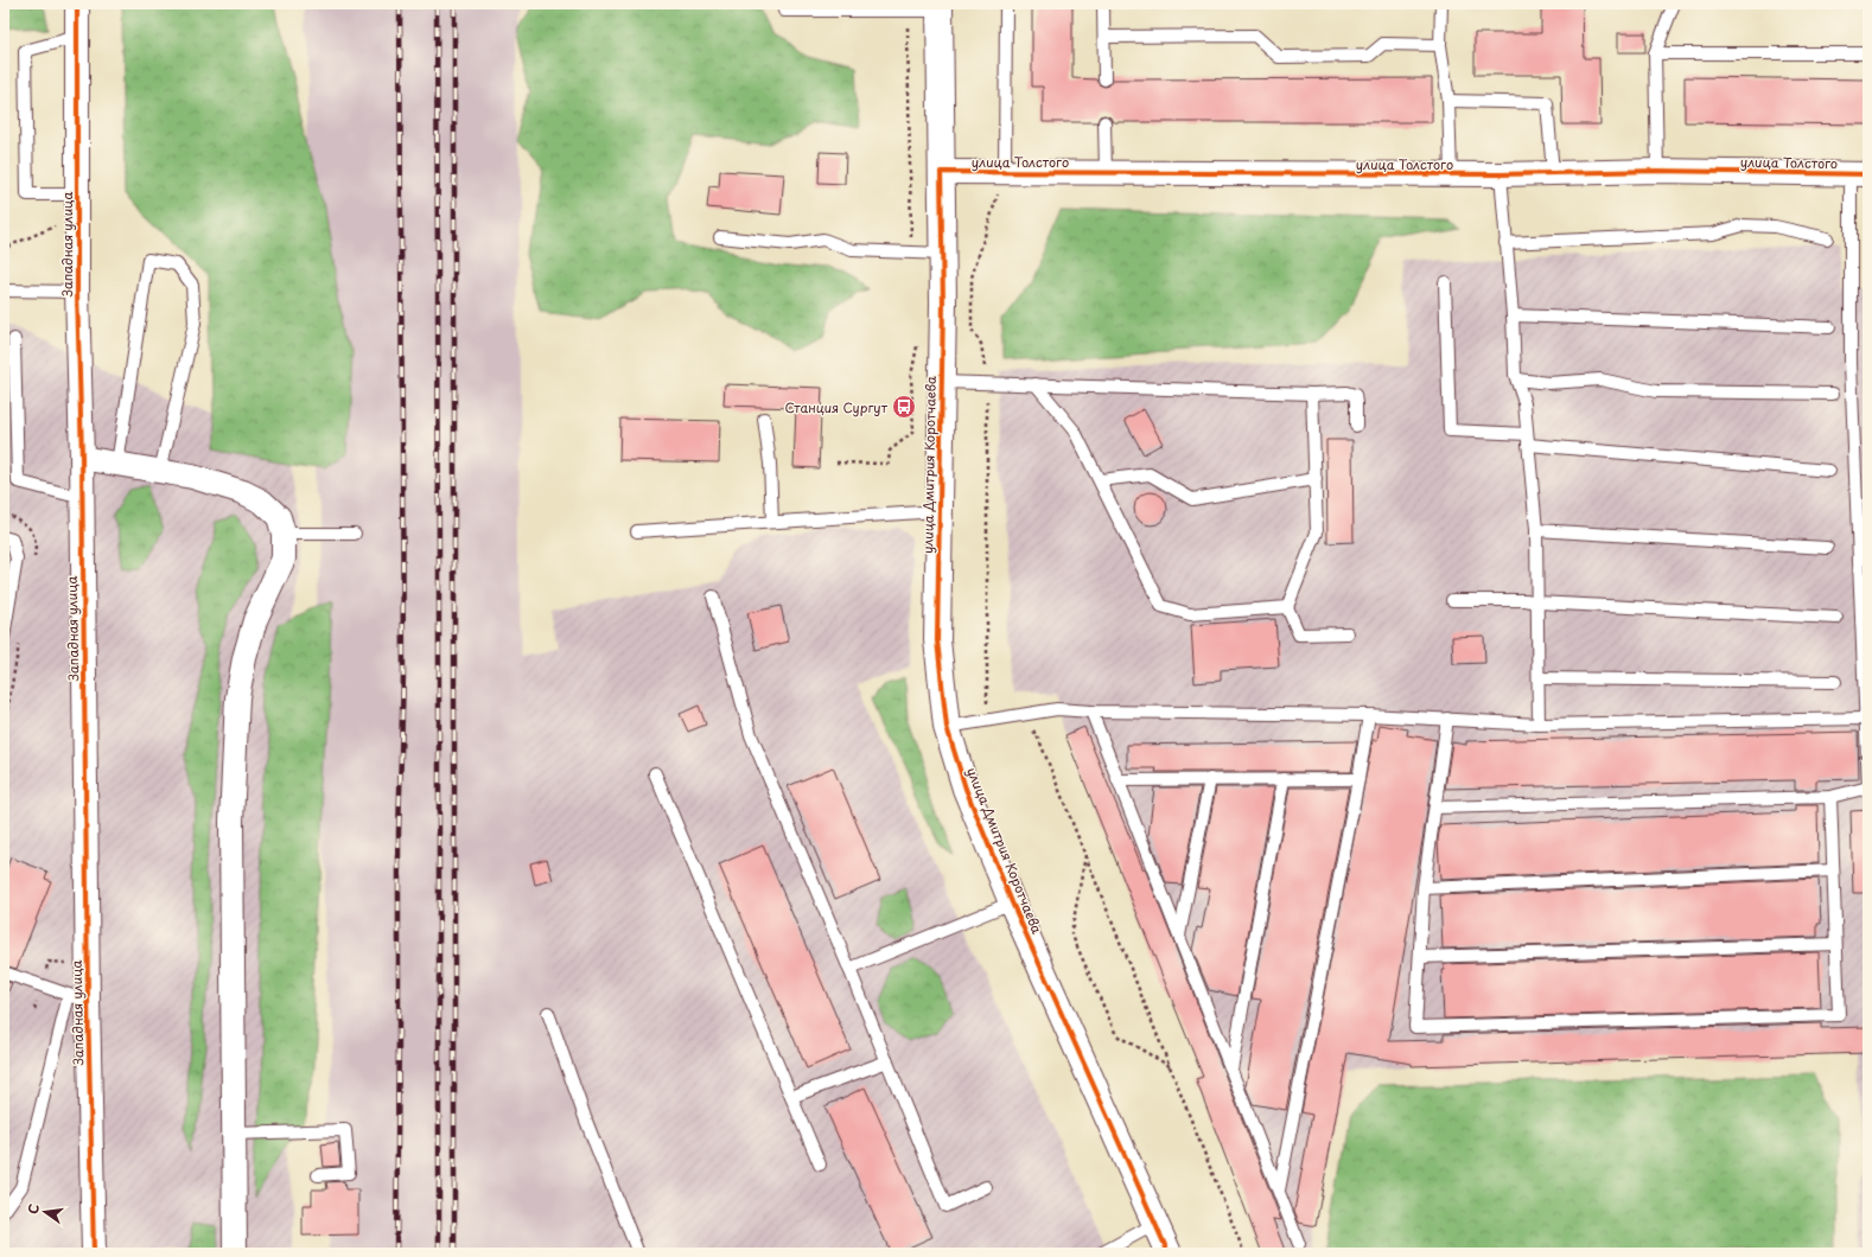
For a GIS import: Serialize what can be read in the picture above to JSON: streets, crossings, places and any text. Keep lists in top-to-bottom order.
{
  "streets": {
    "street": ["улица Толстого", "Западная улица", "улица Дмитрия Коротчаева"]
  },
  "crossings": [
    ["улица Толстого", "улица Дмитрия Коротчаева"]
  ],
  "places": {
    "bus stop": ["Станция Сургут"]
  },
  "north": "left"
}
